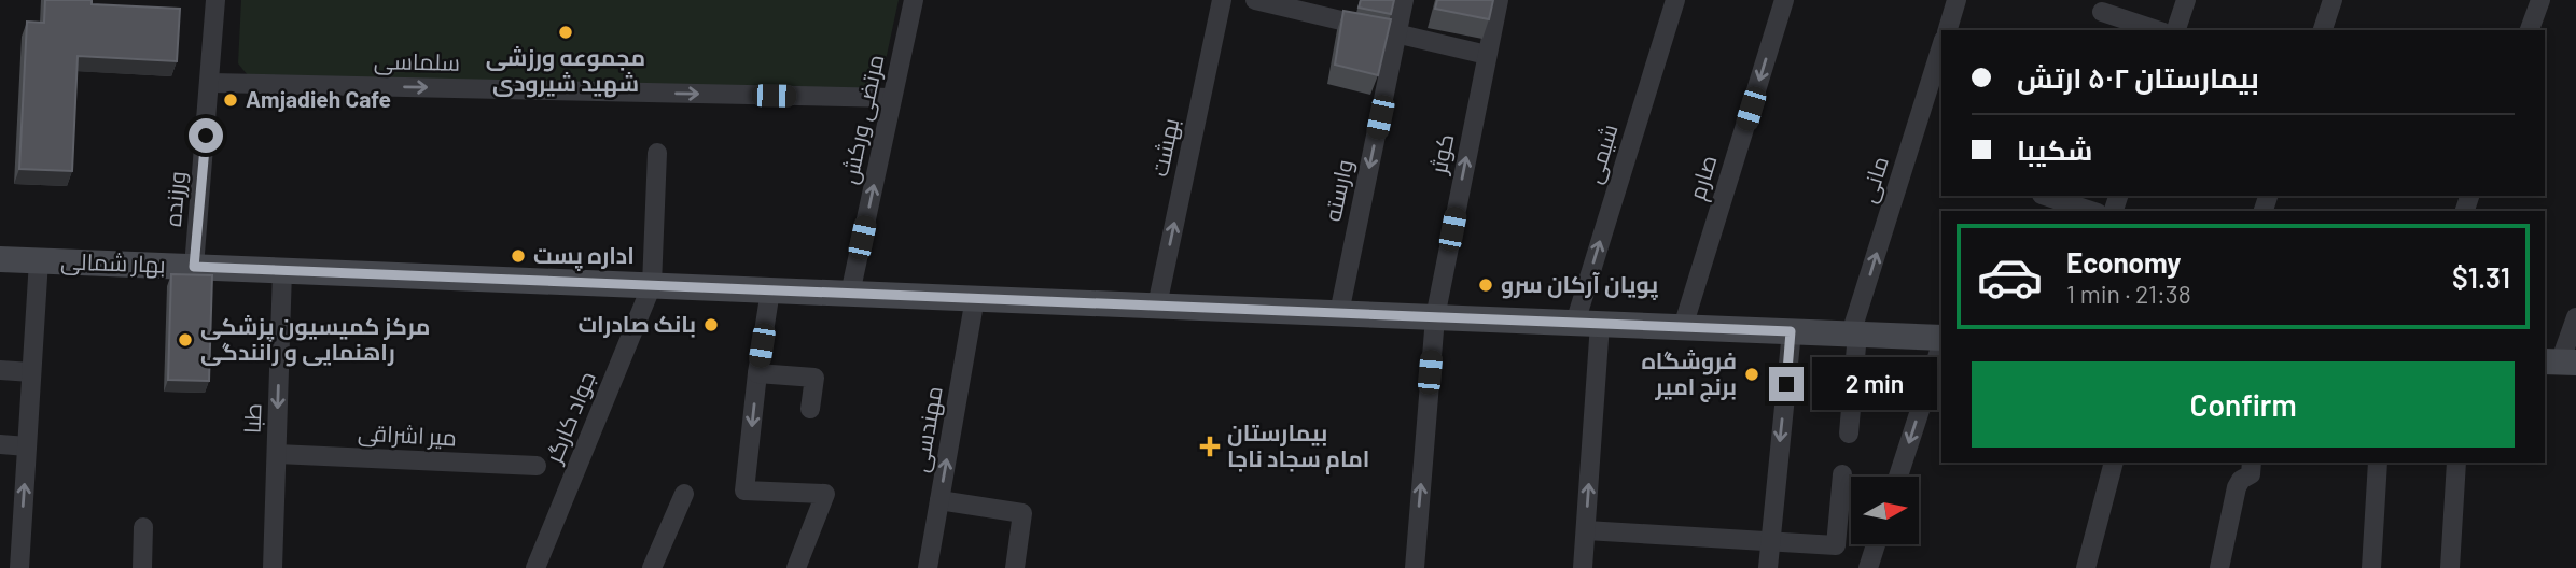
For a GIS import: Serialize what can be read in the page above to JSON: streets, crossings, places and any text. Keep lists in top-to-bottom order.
{
  "streets": {
    "main road": ["بهار شمالی"],
    "street": [
      "سلماسی",
      "مرتضی ورکش",
      "بهشت",
      "کوثر",
      "شیمی",
      "صارم",
      "مانی",
      "وارسته",
      "ورزنده",
      "جواد کارگر",
      "طبا",
      "مهندسی",
      "میر اشراقی"
    ]
  },
  "crossings": [
    ["سلماسی", "مرتضی ورکش"],
    ["سلماسی", "ورزنده"],
    ["مرتضی ورکش", "بهار شمالی"],
    ["بهشت", "بهار شمالی"],
    ["کوثر", "بهار شمالی"],
    ["شیمی", "بهار شمالی"],
    ["صارم", "بهار شمالی"],
    ["مانی", "بهار شمالی"],
    ["وارسته", "بهار شمالی"],
    ["ورزنده", "بهار شمالی"],
    ["بهار شمالی", "جواد کارگر"],
    ["بهار شمالی", "طبا"],
    ["بهار شمالی", "مهندسی"],
    ["طبا", "میر اشراقی"]
  ],
  "one_way": [
    "سلماسی",
    "مرتضی ورکش",
    "بهشت",
    "کوثر",
    "شیمی",
    "صارم",
    "مانی",
    "وارسته",
    "طبا",
    "مهندسی"
  ],
  "places": {
    "other": [
      "مجموعه ورزشی شهید شیرودی",
      "Amjadieh Cafe",
      "اداره پست",
      "پویان آرکان سرو",
      "بانک صادرات",
      "مرکز کمیسیون پزشکی راهنمایی و رانندگی",
      "فروشگاه برنج امیر"
    ],
    "health": ["بیمارستان امام سجاد ناجا"]
  },
  "north": "right",
  "page": {
    "banner": ["بیمارستان ۵۰۲ ارتش", "شکیبا"],
    "list": [
      {
        "name": "Economy",
        "note": "1 min · 21:38",
        "value": "$1.31"
      }
    ],
    "buttons": "Confirm",
    "bubble": "2 min"
  }
}
